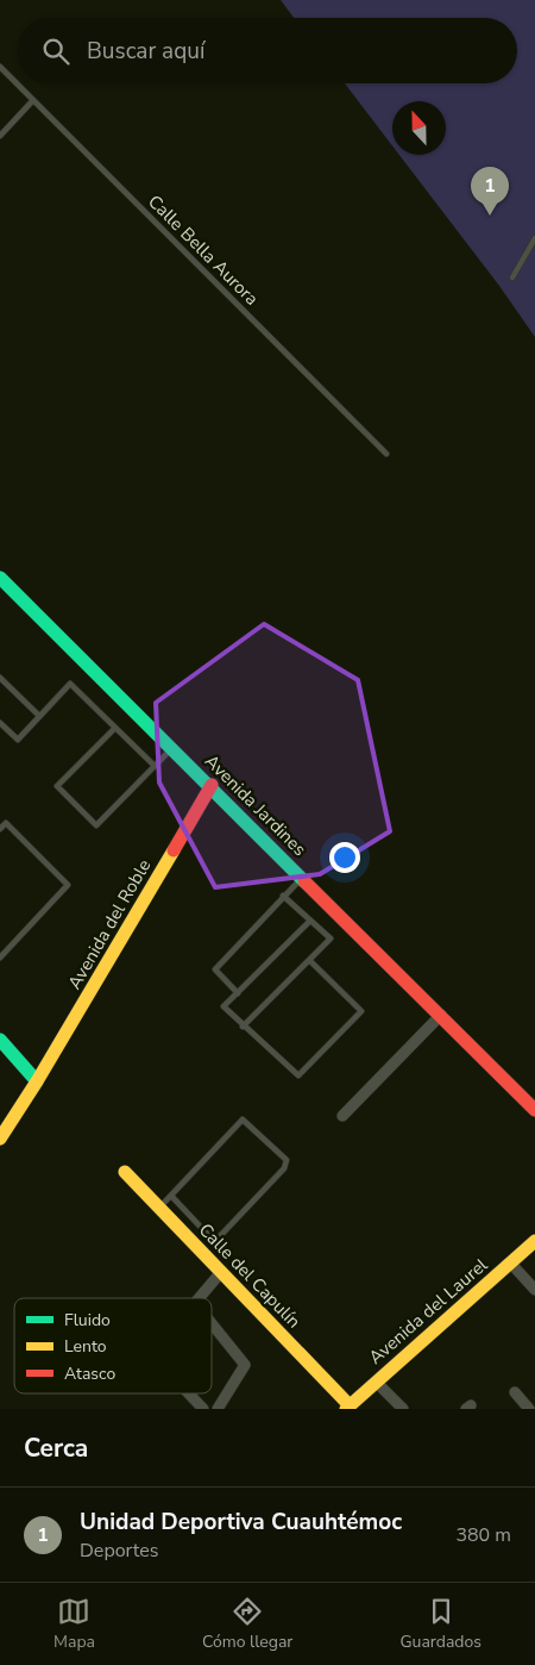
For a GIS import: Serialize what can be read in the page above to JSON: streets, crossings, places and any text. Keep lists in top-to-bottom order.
{
  "streets": {
    "street": [
      "Avenida Jardines",
      "Avenida del Roble",
      "Calle del Capulín",
      "Avenida del Laurel"
    ],
    "lane": ["Calle Bella Aurora"]
  },
  "crossings": [
    ["Avenida Jardines", "Avenida del Roble"],
    ["Calle del Capulín", "Avenida del Laurel"]
  ],
  "legend": ["Fluido", "Lento", "Atasco"],
  "north": "top",
  "page": {
    "search": "Buscar aquí",
    "pins": "1",
    "heading": "Cerca",
    "list": [
      {
        "mark": "1",
        "name": "Unidad Deportiva Cuauhtémoc",
        "note": "Deportes",
        "value": "380 m"
      }
    ],
    "nav": ["Mapa", "Cómo llegar", "Guardados"]
  }
}
